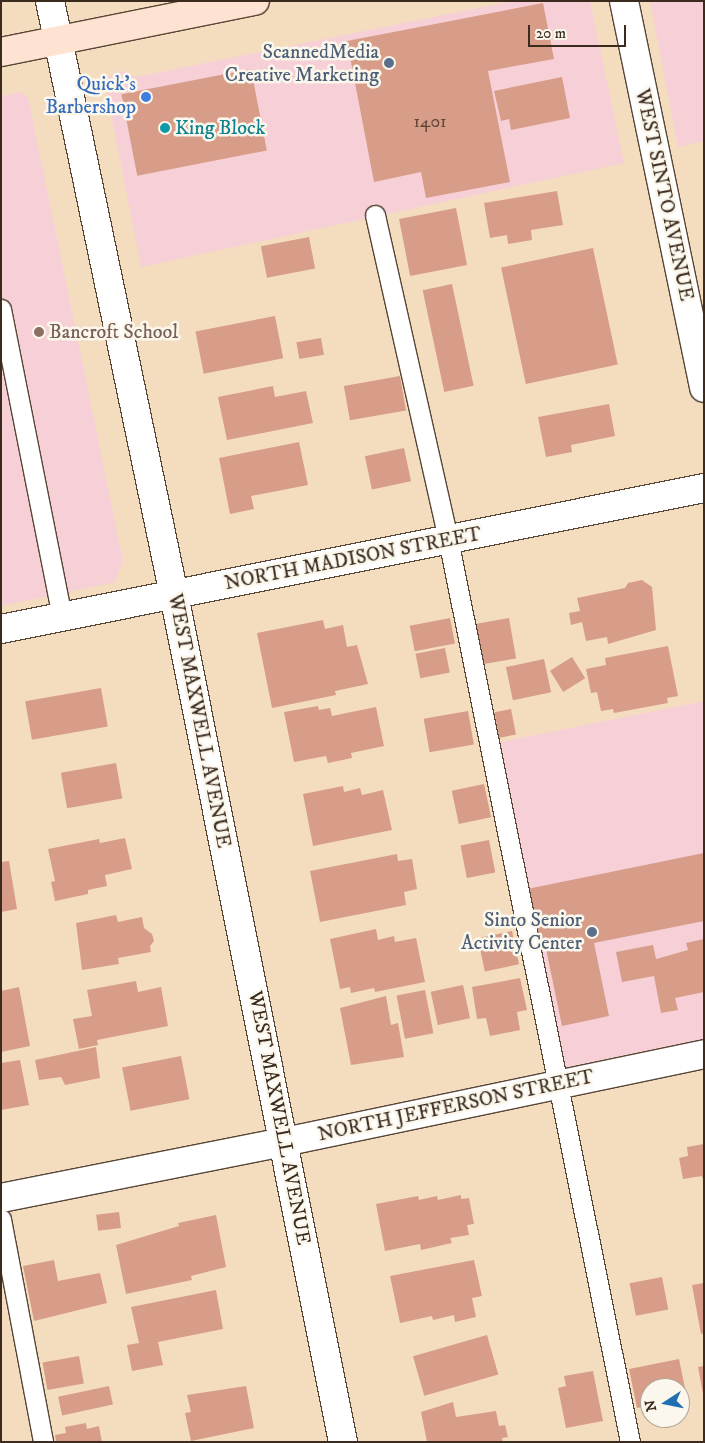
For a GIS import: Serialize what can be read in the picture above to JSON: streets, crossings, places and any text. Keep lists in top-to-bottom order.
{
  "streets": {
    "street": [
      "WEST SINTO AVENUE",
      "NORTH MADISON STREET",
      "WEST MAXWELL AVENUE",
      "NORTH JEFFERSON STREET"
    ]
  },
  "crossings": [
    ["NORTH MADISON STREET", "WEST MAXWELL AVENUE"],
    ["WEST MAXWELL AVENUE", "NORTH JEFFERSON STREET"]
  ],
  "places": [
    "ScannedMedia Creative Marketing",
    "Quick's Barbershop",
    "King Block",
    "Bancroft School",
    "Sinto Senior Activity Center"
  ],
  "house_numbers": ["1401"],
  "scale_bar": "20 m",
  "north": "left"
}
